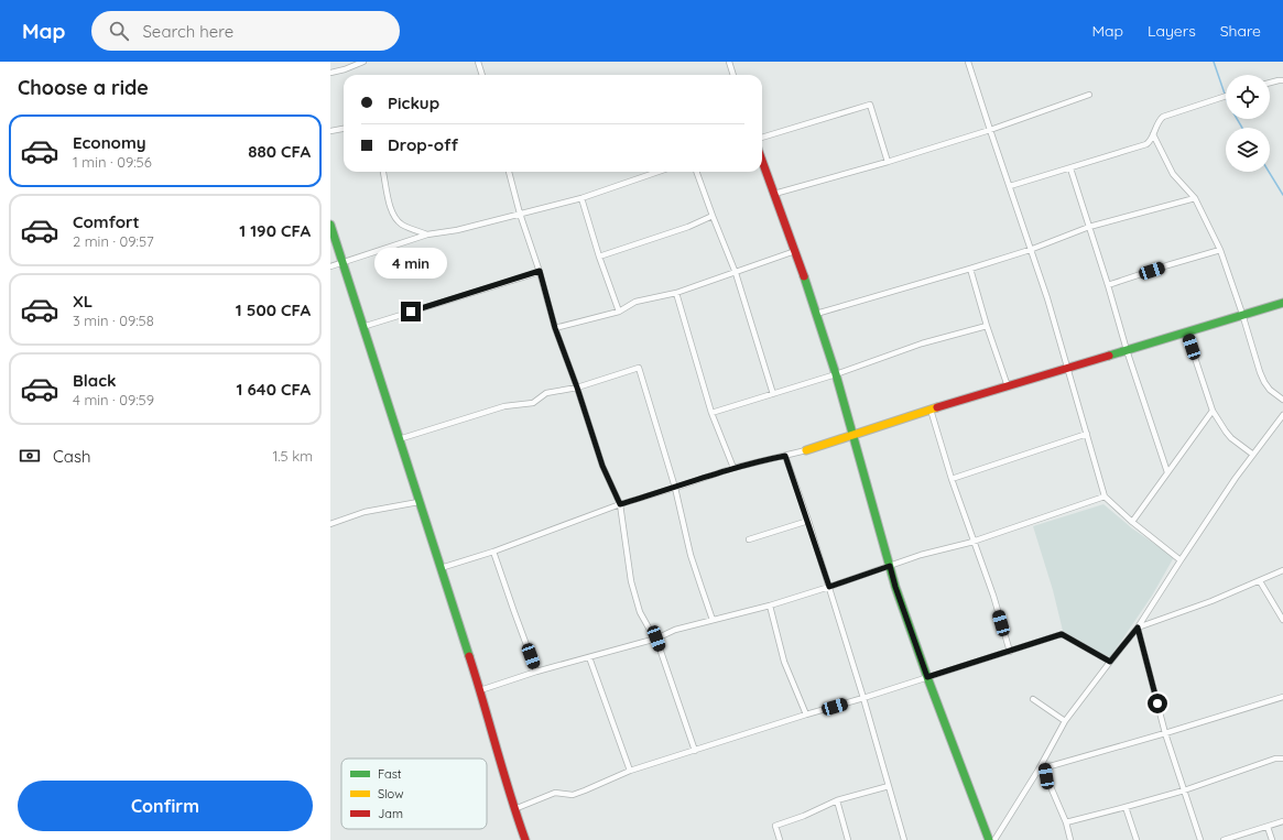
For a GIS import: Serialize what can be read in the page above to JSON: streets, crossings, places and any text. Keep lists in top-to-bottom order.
{
  "legend": ["Fast", "Slow", "Jam"],
  "page": {
    "header": "Map",
    "search": "Search here",
    "nav": ["Map", "Layers", "Share"],
    "heading": "Choose a ride",
    "banner": ["Pickup", "Drop-off"],
    "list": [
      {
        "name": "Economy",
        "note": "1 min · 09:56",
        "value": "880 CFA"
      },
      {
        "name": "Comfort",
        "note": "2 min · 09:57",
        "value": "1 190 CFA"
      },
      {
        "name": "XL",
        "note": "3 min · 09:58",
        "value": "1 500 CFA"
      },
      {
        "name": "Black",
        "note": "4 min · 09:59",
        "value": "1 640 CFA"
      }
    ],
    "bubble": "4 min",
    "pay": ["Cash", "1.5 km"],
    "buttons": "Confirm"
  }
}
